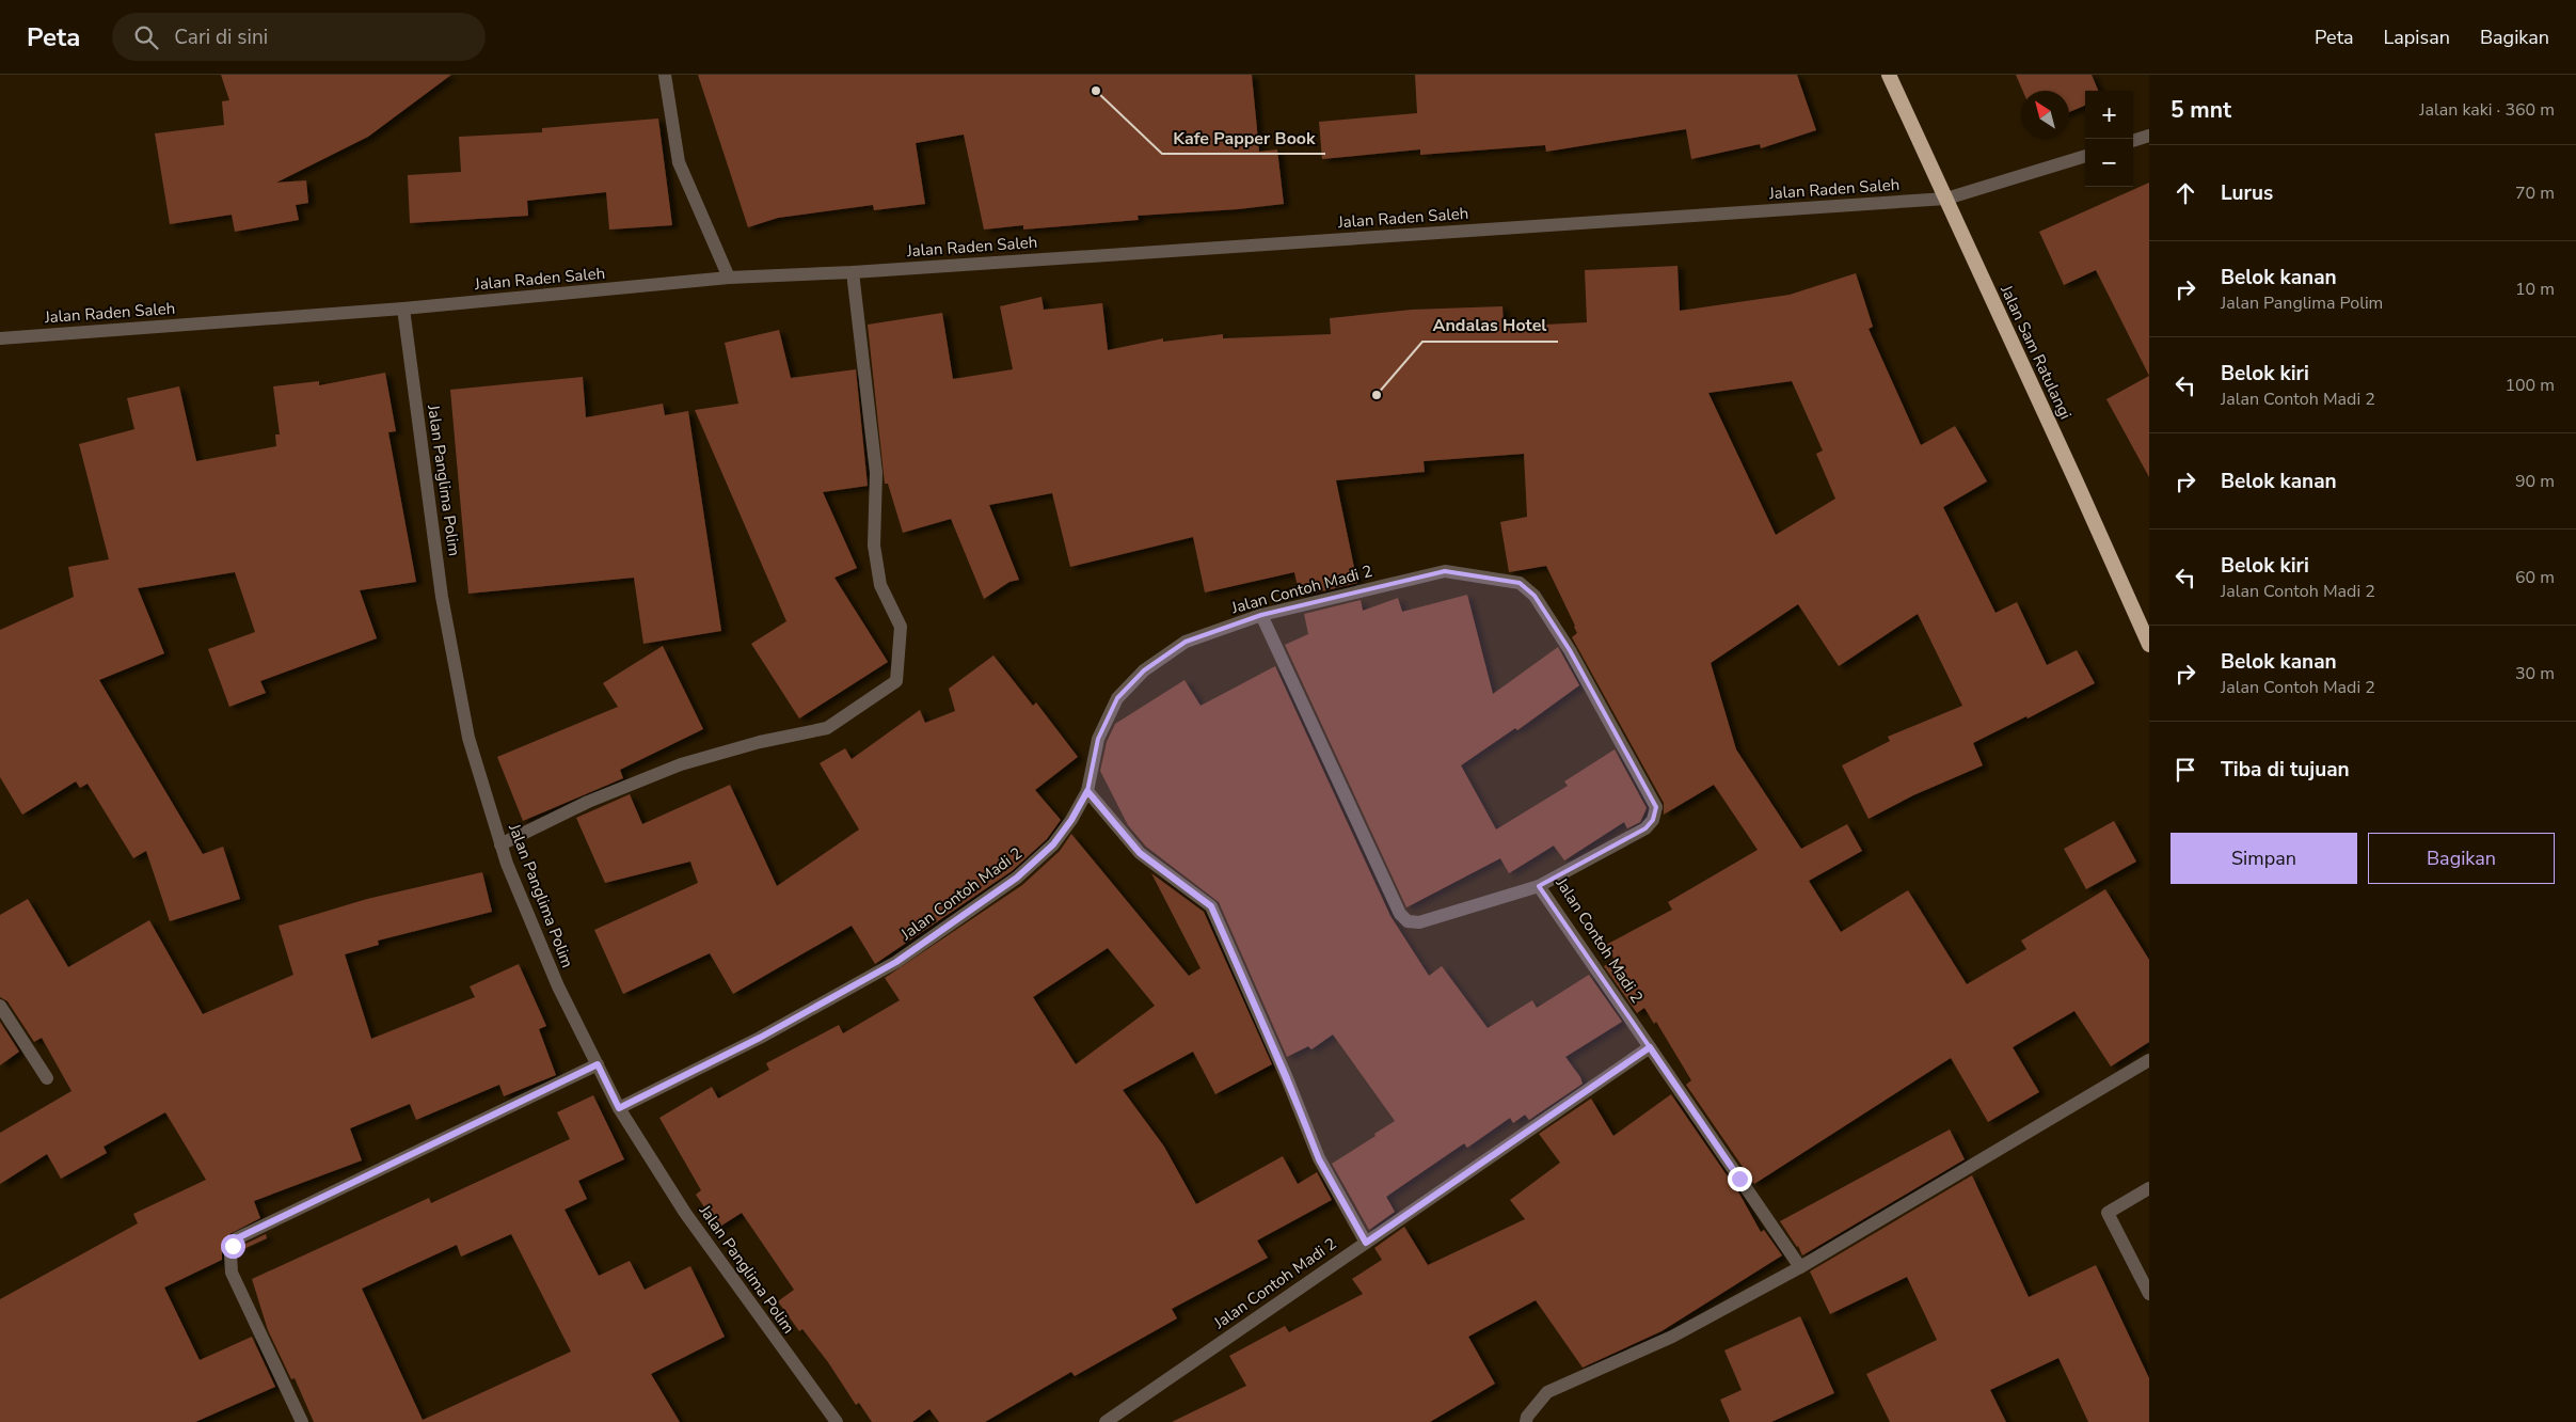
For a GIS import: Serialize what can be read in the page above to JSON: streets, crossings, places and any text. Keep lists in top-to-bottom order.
{
  "streets": {
    "highway": ["Jalan Sam Ratulangi"],
    "street": ["Jalan Raden Saleh", "Jalan Panglima Polim", "Jalan Contoh Madi 2"]
  },
  "crossings": [
    ["Jalan Raden Saleh", "Jalan Sam Ratulangi"],
    ["Jalan Raden Saleh", "Jalan Panglima Polim"],
    ["Jalan Panglima Polim", "Jalan Contoh Madi 2"]
  ],
  "places": ["Kafe Papper Book", "Andalas Hotel"],
  "north": "top left",
  "page": {
    "header": "Peta",
    "search": "Cari di sini",
    "nav": ["Peta", "Lapisan", "Bagikan"],
    "heading": ["5 mnt", "Jalan kaki · 360 m"],
    "map_buttons": ["+", "−"],
    "list": [
      ["Lurus", "70 m"],
      ["Belok kanan", "Jalan Panglima Polim", "10 m"],
      ["Belok kiri", "Jalan Contoh Madi 2", "100 m"],
      ["Belok kanan", "90 m"],
      ["Belok kiri", "Jalan Contoh Madi 2", "60 m"],
      ["Belok kanan", "Jalan Contoh Madi 2", "30 m"],
      "Tiba di tujuan"
    ],
    "buttons": ["Simpan", "Bagikan"]
  }
}
